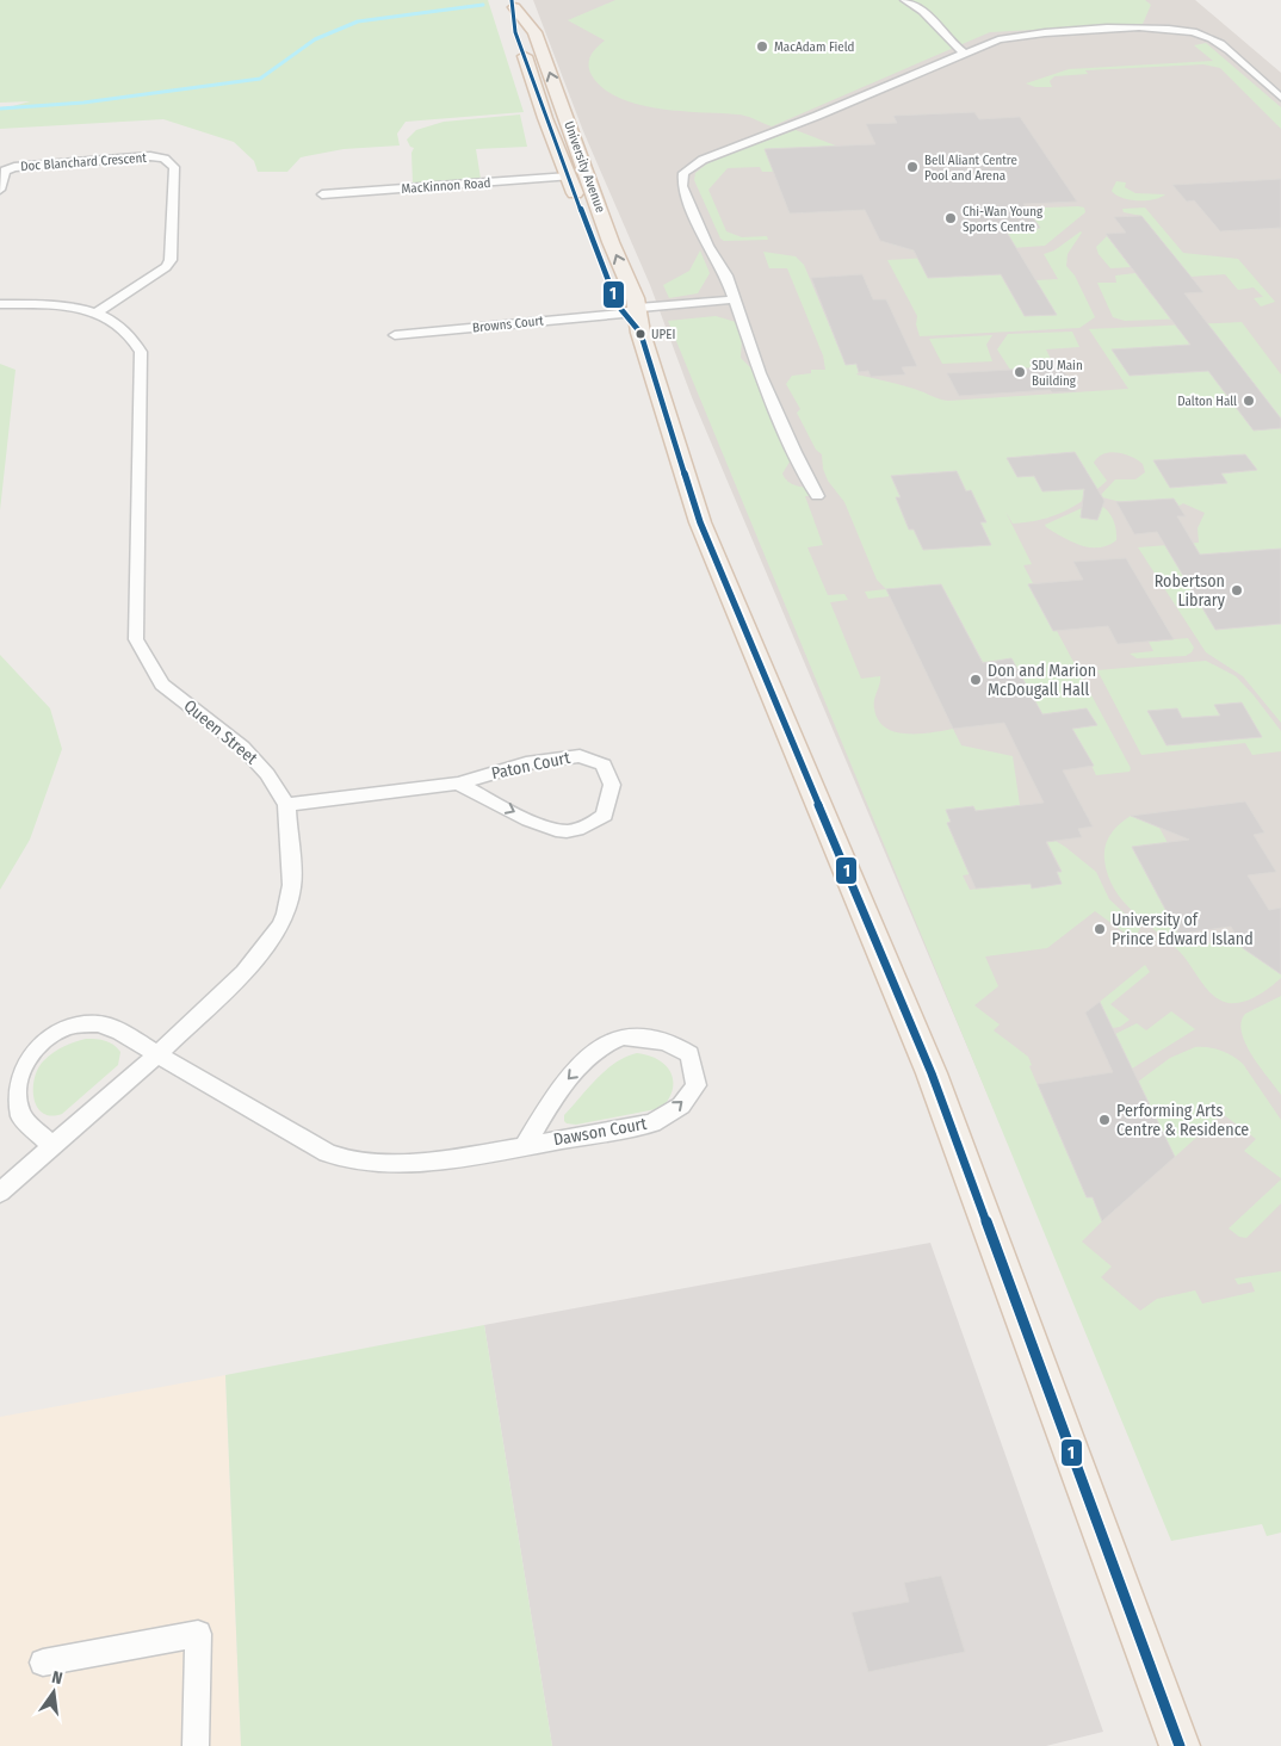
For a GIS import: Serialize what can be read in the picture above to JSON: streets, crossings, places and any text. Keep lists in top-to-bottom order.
{
  "streets": {
    "main road": ["University Avenue"],
    "street": [
      "Doc Blanchard Crescent",
      "MacKinnon Road",
      "Browns Court",
      "Queen Street",
      "Paton Court",
      "Dawson Court"
    ]
  },
  "crossings": [
    ["Doc Blanchard Crescent", "Queen Street"],
    ["University Avenue", "MacKinnon Road"],
    ["University Avenue", "Browns Court"],
    ["Queen Street", "Paton Court"],
    ["Queen Street", "Dawson Court"]
  ],
  "places": [
    "MacAdam Field",
    "Bell Aliant Centre Pool and Arena",
    "Chi-Wan Young Sports Centre",
    "UPEI",
    "SDU Main Building",
    "Dalton Hall",
    "Robertson Library",
    "Don and Marion McDougall Hall",
    "University of Prince Edward Island",
    "Performing Arts Centre & Residence"
  ],
  "lines": ["transit line 1"],
  "north": "top"
}
